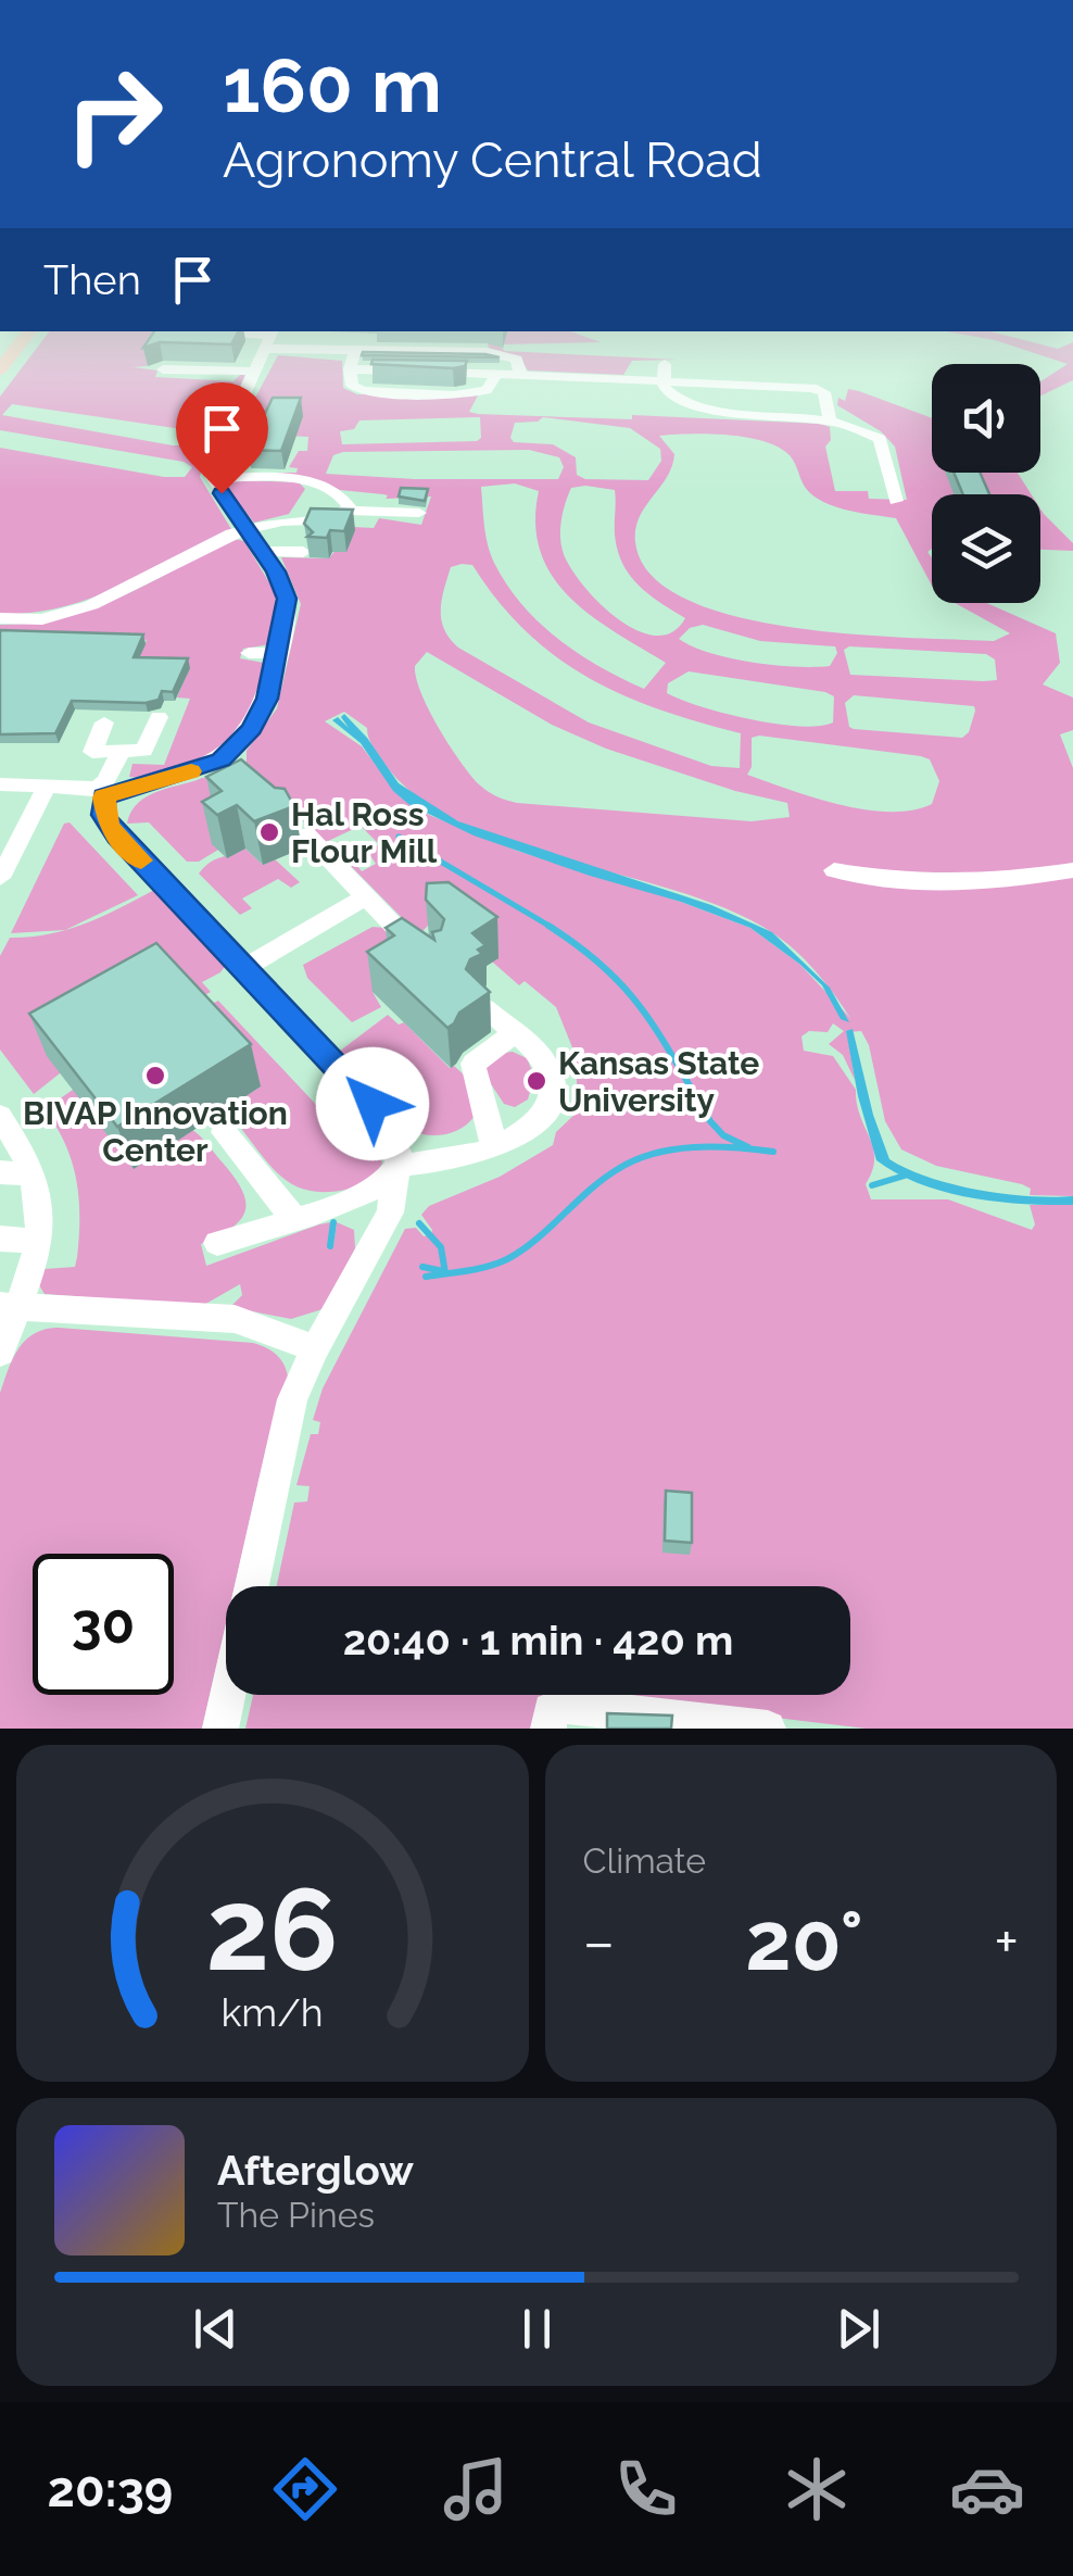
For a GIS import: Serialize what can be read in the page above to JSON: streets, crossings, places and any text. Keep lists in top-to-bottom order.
{
  "places": ["Hal Ross Flour Mill", "BIVAP Innovation Center", "Kansas State University"],
  "page": {
    "turn": ["160 m", "Agronomy Central Road"],
    "then": "Then",
    "limit": "30",
    "trip": "20:40 · 1 min · 420 m",
    "tile": "Climate",
    "heat": ["−", "20°", "+"],
    "song": ["Afterglow", "The Pines"],
    "tabs": "20:39",
    "gauge": ["26", "km/h"]
  }
}
